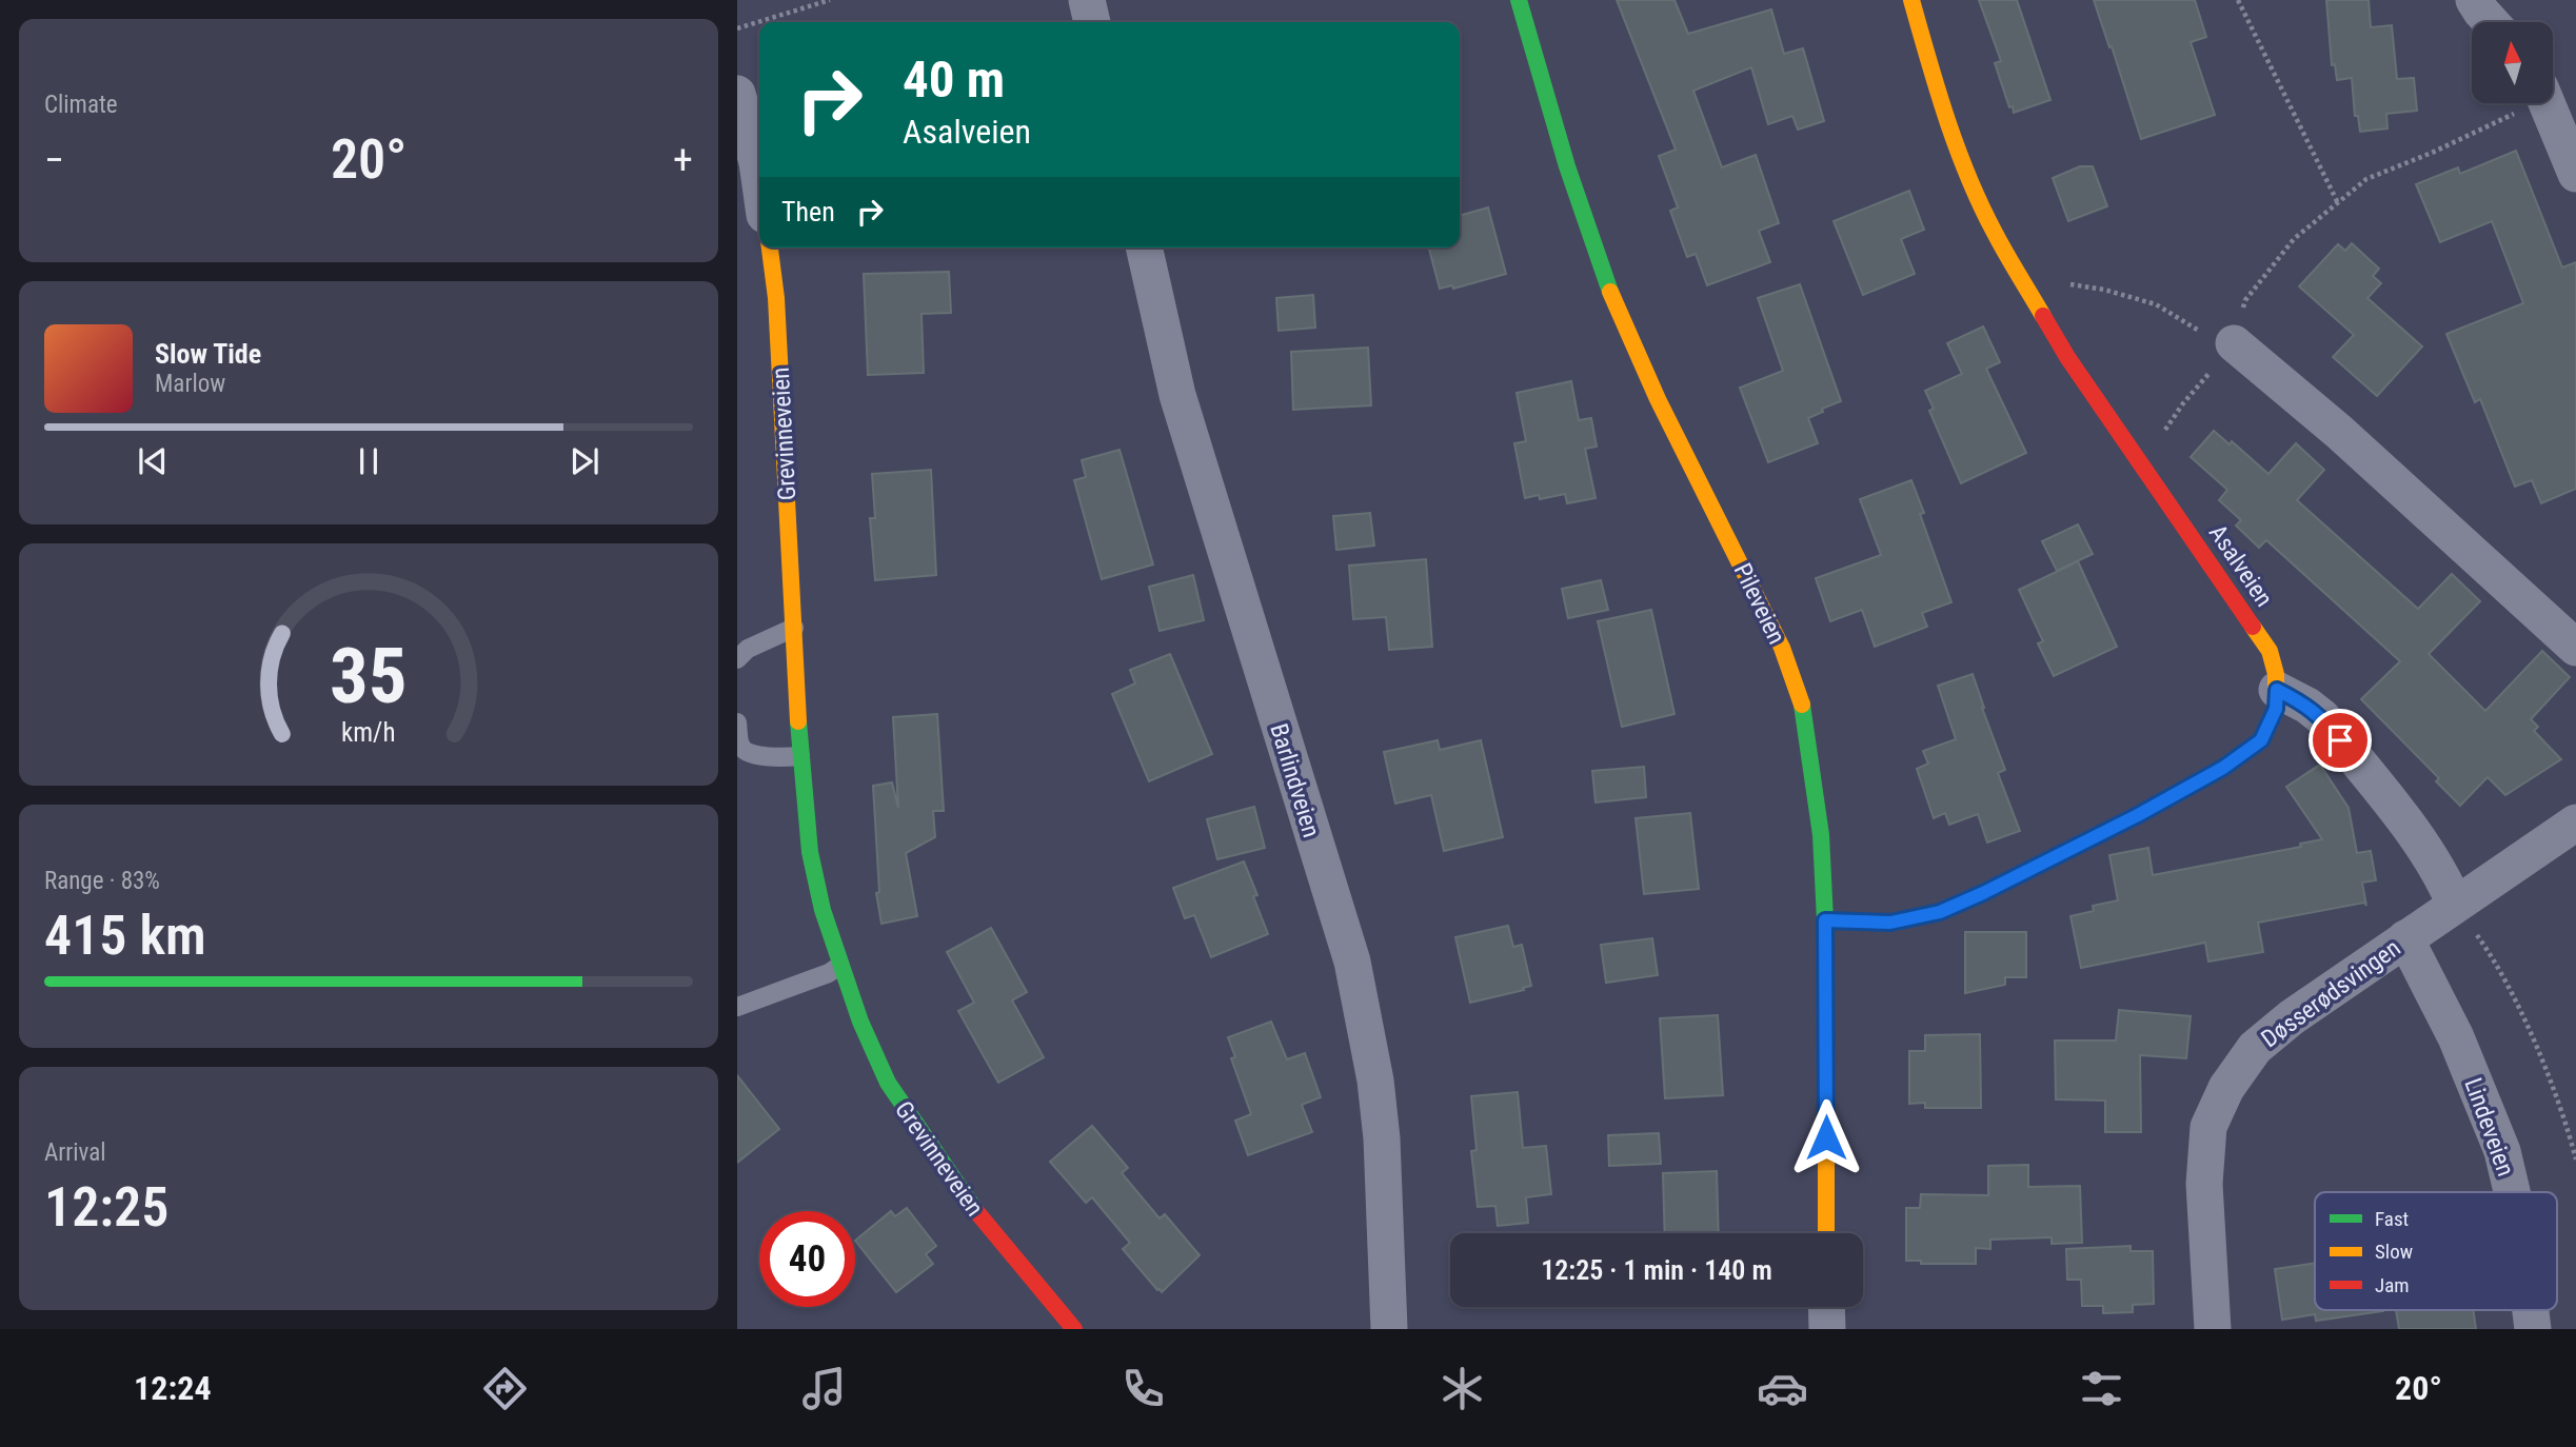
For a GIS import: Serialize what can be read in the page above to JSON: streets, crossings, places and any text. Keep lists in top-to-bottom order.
{
  "streets": {
    "street": [
      "Grevinneveien",
      "Asalveien",
      "Pileveien",
      "Barlindveien",
      "Døsserødsvingen",
      "Lindeveien"
    ]
  },
  "crossings": [
    ["Asalveien", "Pileveien"],
    ["Døsserødsvingen", "Lindeveien"]
  ],
  "legend": ["Fast", "Slow", "Jam"],
  "north": "top",
  "page": {
    "tile": [
      "Climate",
      ["Range · 83%", "415 km"],
      ["Arrival", "12:25"]
    ],
    "turn": ["40 m", "Asalveien"],
    "heat": ["−", "20°", "+"],
    "then": "Then",
    "song": ["Slow Tide", "Marlow"],
    "limit": "40",
    "trip": "12:25 · 1 min · 140 m",
    "tabs": ["12:24", "20°"],
    "gauge": ["35", "km/h"]
  }
}
